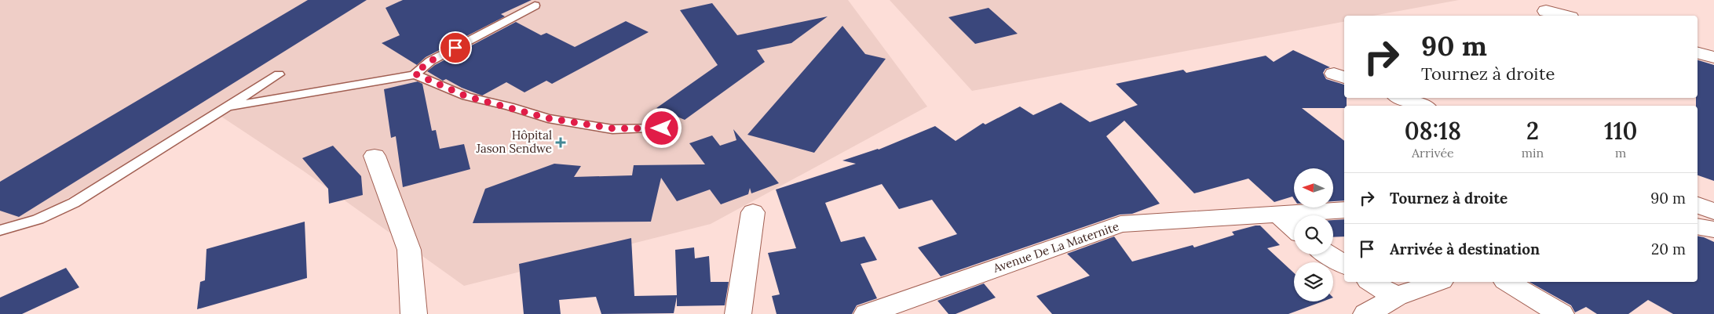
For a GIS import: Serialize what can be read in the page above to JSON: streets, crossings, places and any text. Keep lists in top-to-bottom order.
{
  "streets": {
    "street": ["Avenue De La Maternite"]
  },
  "places": {
    "health": ["Hôpital Jason Sendwe"]
  },
  "north": "left",
  "page": {
    "turn": ["90 m", "Tournez à droite"],
    "eta": [
      "08:18",
      "Arrivée",
      "2",
      "min",
      "110",
      "m"
    ],
    "list": [
      {
        "name": "Tournez à droite",
        "value": "90 m"
      },
      {
        "name": "Arrivée à destination",
        "value": "20 m"
      }
    ]
  }
}
